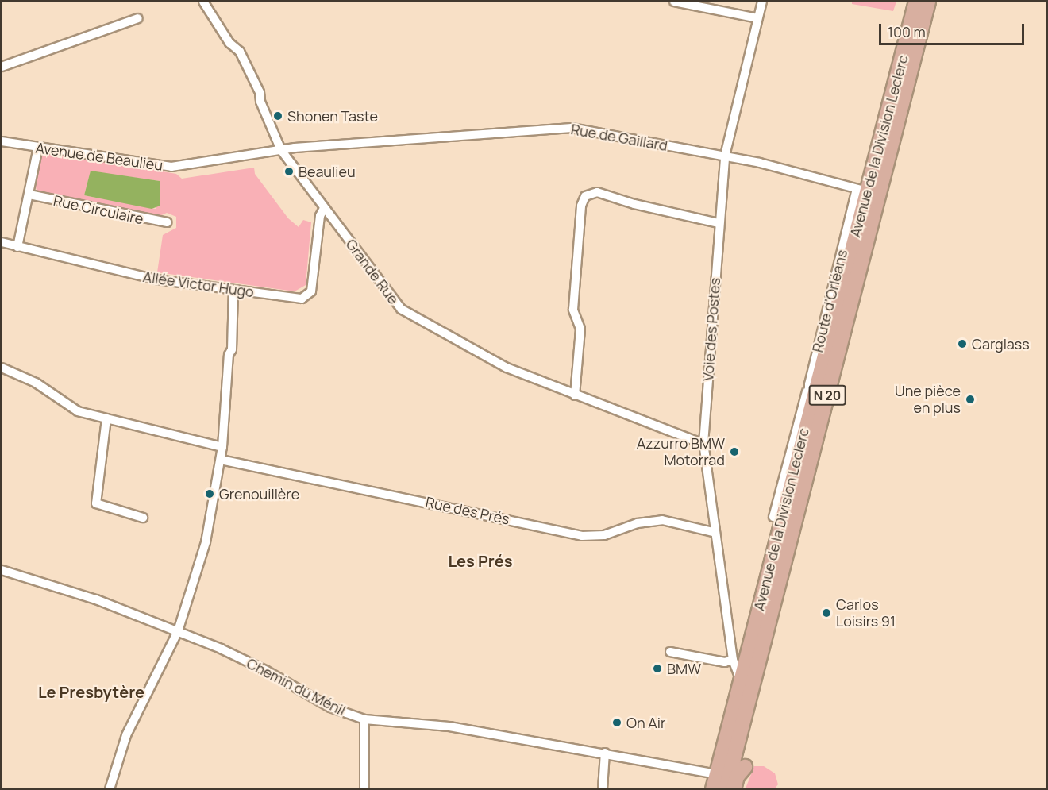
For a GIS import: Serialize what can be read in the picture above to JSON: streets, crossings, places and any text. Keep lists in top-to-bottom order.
{
  "streets": {
    "main road": ["Avenue de la Division Leclerc", "N 20"],
    "street": [
      "Rue de Gaillard",
      "Avenue de Beaulieu",
      "Rue Circulaire",
      "Grande Rue",
      "Allée Victor Hugo",
      "Route d'Orléans",
      "Voie des Postes",
      "Rue des Prés",
      "Chemin du Ménil"
    ]
  },
  "crossings": [
    ["Rue de Gaillard", "Avenue de la Division Leclerc"],
    ["Rue de Gaillard", "Avenue de Beaulieu"],
    ["Rue de Gaillard", "Grande Rue"],
    ["Rue de Gaillard", "Route d'Orléans"],
    ["Rue de Gaillard", "Voie des Postes"],
    ["Avenue de la Division Leclerc", "Route d'Orléans"],
    ["Avenue de la Division Leclerc", "Voie des Postes"],
    ["Avenue de la Division Leclerc", "Chemin du Ménil"],
    ["Avenue de Beaulieu", "Grande Rue"],
    ["Grande Rue", "Allée Victor Hugo"],
    ["Grande Rue", "Voie des Postes"],
    ["Voie des Postes", "Rue des Prés"]
  ],
  "districts": ["Les Prés", "Le Presbytère"],
  "places": [
    "Shonen Taste",
    "Beaulieu",
    "Carglass",
    "Une pièce en plus",
    "Azzurro BMW Motorrad",
    "Grenouillère",
    "Carlos Loisirs 91",
    "BMW",
    "On Air"
  ],
  "scale_bar": "100 m"
}
